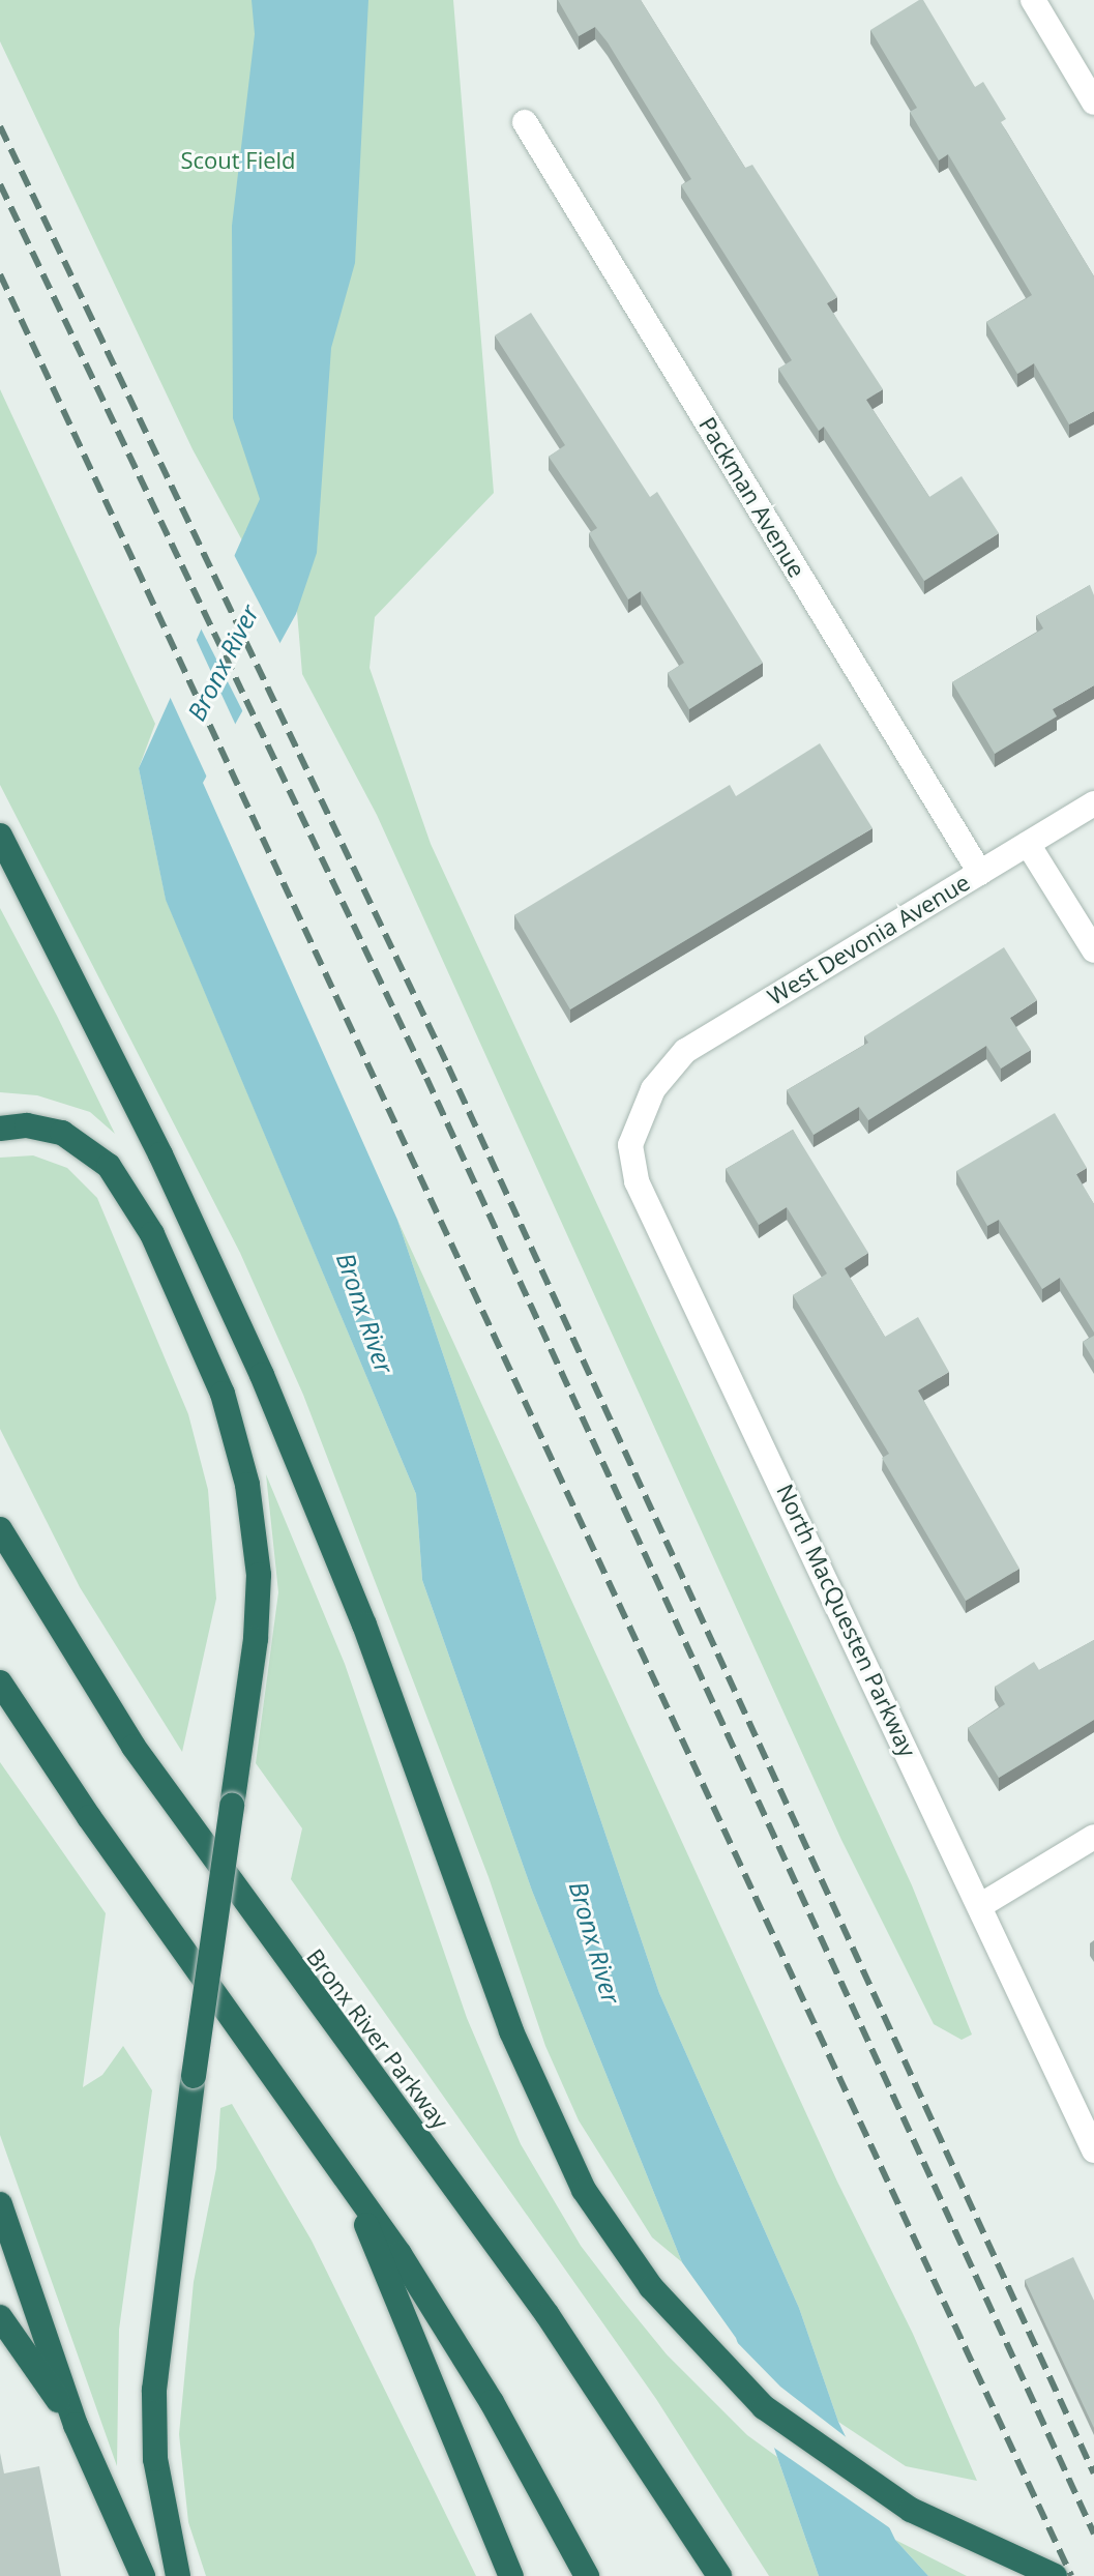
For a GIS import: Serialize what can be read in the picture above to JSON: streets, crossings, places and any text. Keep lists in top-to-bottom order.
{
  "streets": {
    "highway": ["Bronx River Parkway"],
    "street": ["Packman Avenue", "West Devonia Avenue", "North MacQuesten Parkway"]
  },
  "crossings": [
    ["Packman Avenue", "West Devonia Avenue"],
    ["West Devonia Avenue", "North MacQuesten Parkway"]
  ],
  "water": ["Bronx River"],
  "parks": ["Scout Field"]
}
